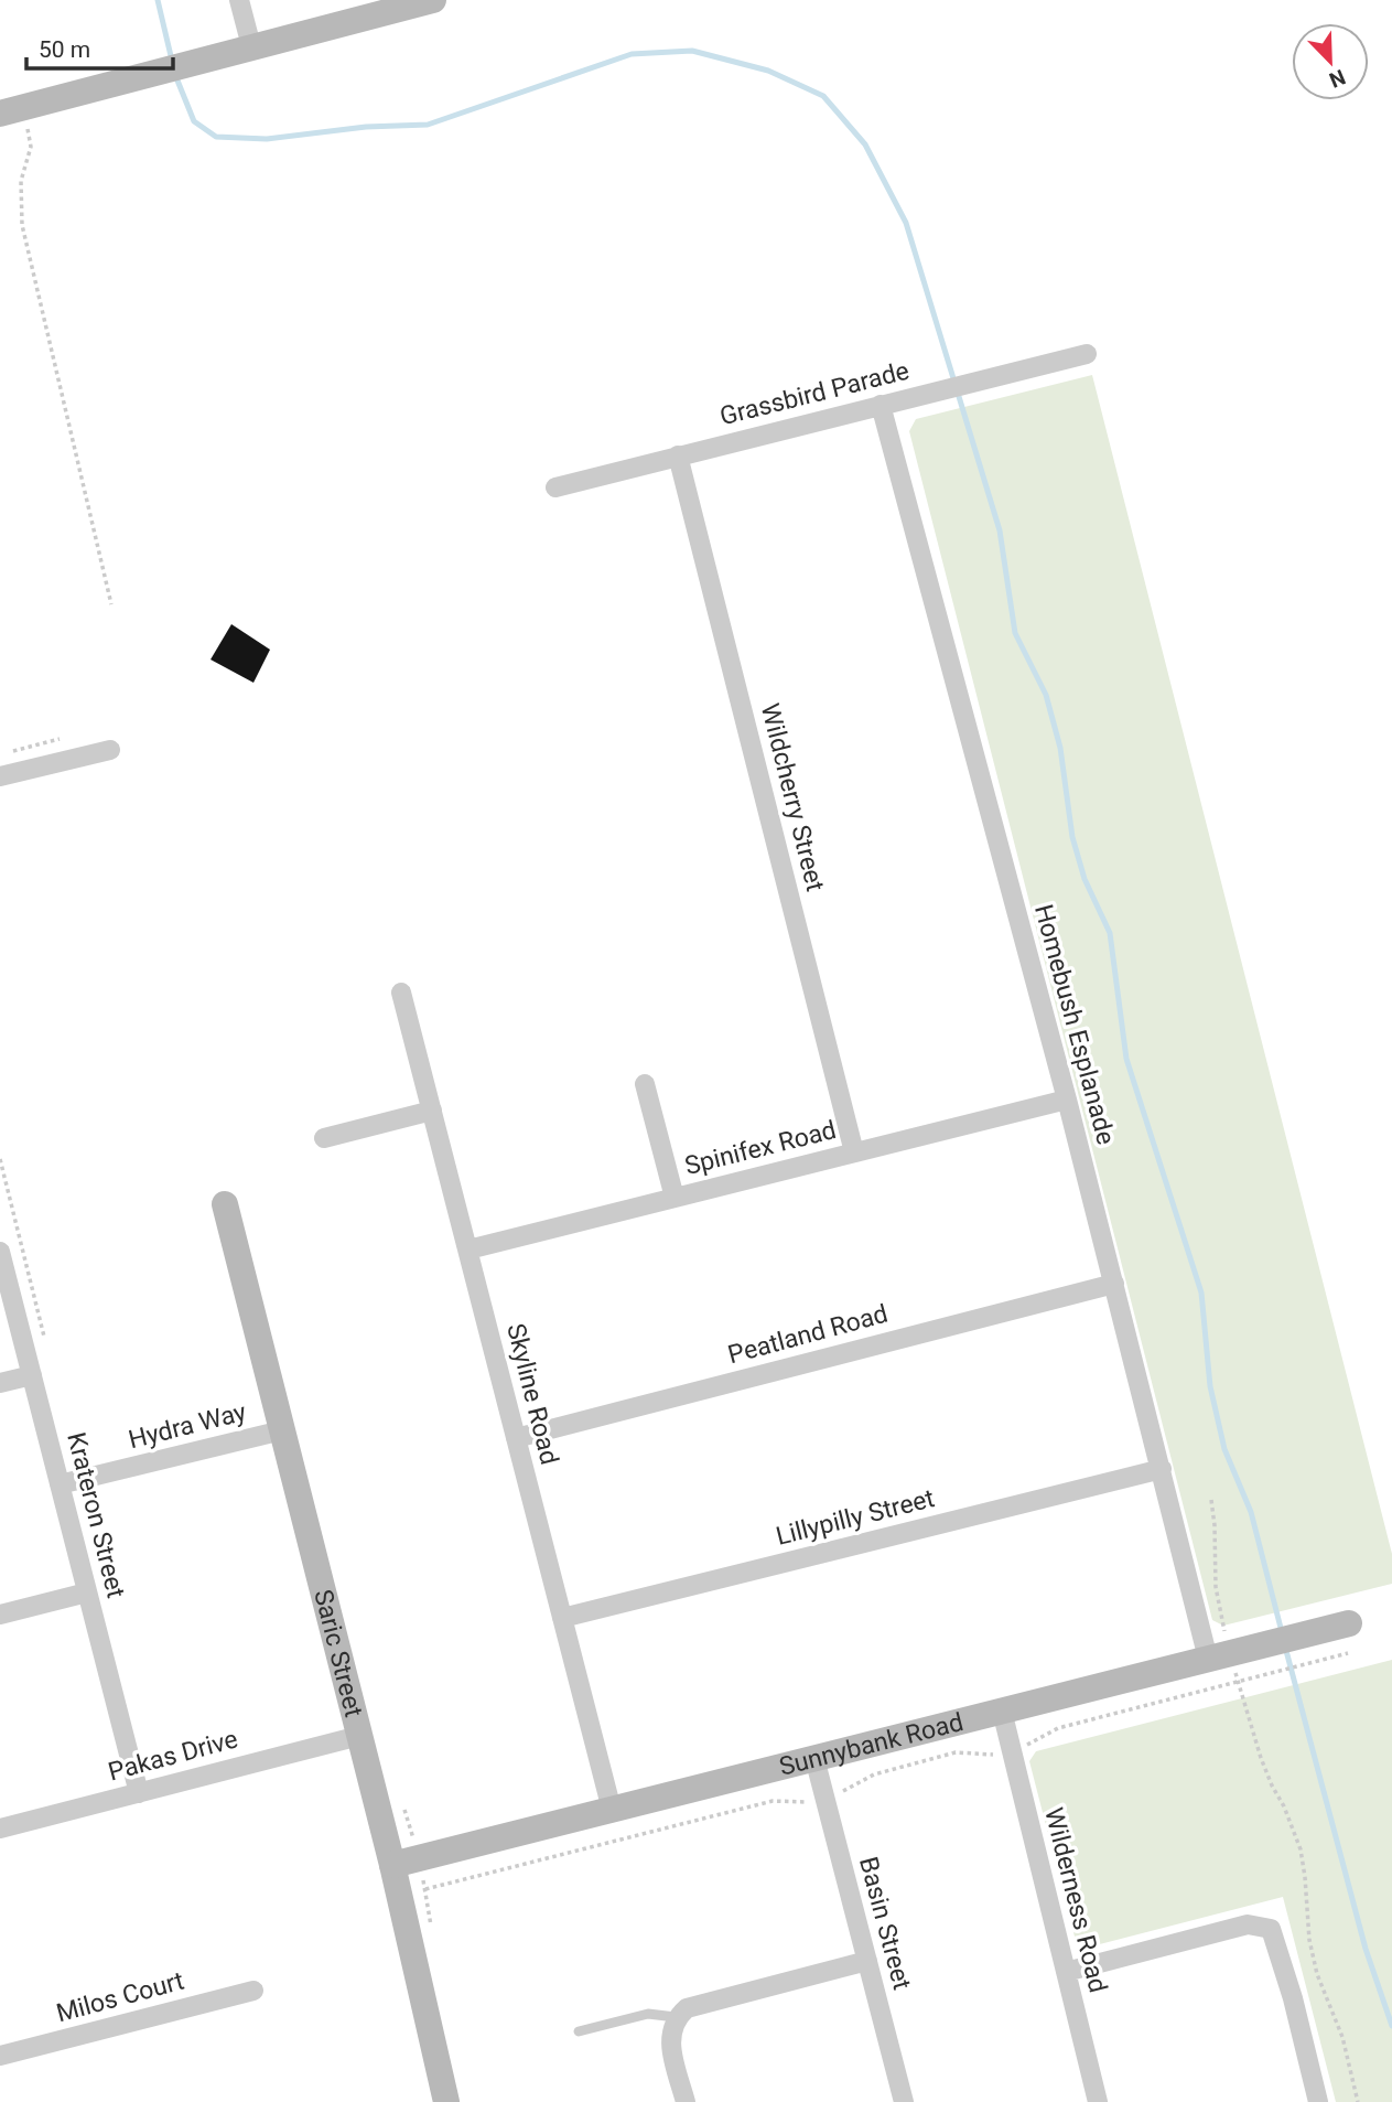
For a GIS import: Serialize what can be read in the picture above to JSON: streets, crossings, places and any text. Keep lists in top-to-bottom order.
{
  "streets": {
    "street": [
      "Grassbird Parade",
      "Wildcherry Street",
      "Homebush Esplanade",
      "Spinifex Road",
      "Peatland Road",
      "Skyline Road",
      "Hydra Way",
      "Krateron Street",
      "Lillypilly Street",
      "Saric Street",
      "Sunnybank Road",
      "Pakas Drive",
      "Wilderness Road",
      "Basin Street",
      "Milos Court"
    ]
  },
  "crossings": [
    ["Grassbird Parade", "Wildcherry Street"],
    ["Grassbird Parade", "Homebush Esplanade"],
    ["Wildcherry Street", "Spinifex Road"],
    ["Homebush Esplanade", "Spinifex Road"],
    ["Homebush Esplanade", "Peatland Road"],
    ["Homebush Esplanade", "Lillypilly Street"],
    ["Homebush Esplanade", "Sunnybank Road"],
    ["Spinifex Road", "Skyline Road"],
    ["Peatland Road", "Skyline Road"],
    ["Skyline Road", "Lillypilly Street"],
    ["Skyline Road", "Sunnybank Road"],
    ["Hydra Way", "Krateron Street"],
    ["Hydra Way", "Saric Street"],
    ["Krateron Street", "Pakas Drive"],
    ["Saric Street", "Sunnybank Road"],
    ["Saric Street", "Pakas Drive"],
    ["Sunnybank Road", "Wilderness Road"],
    ["Sunnybank Road", "Basin Street"]
  ],
  "scale_bar": "50 m",
  "north": "bottom right"
}
